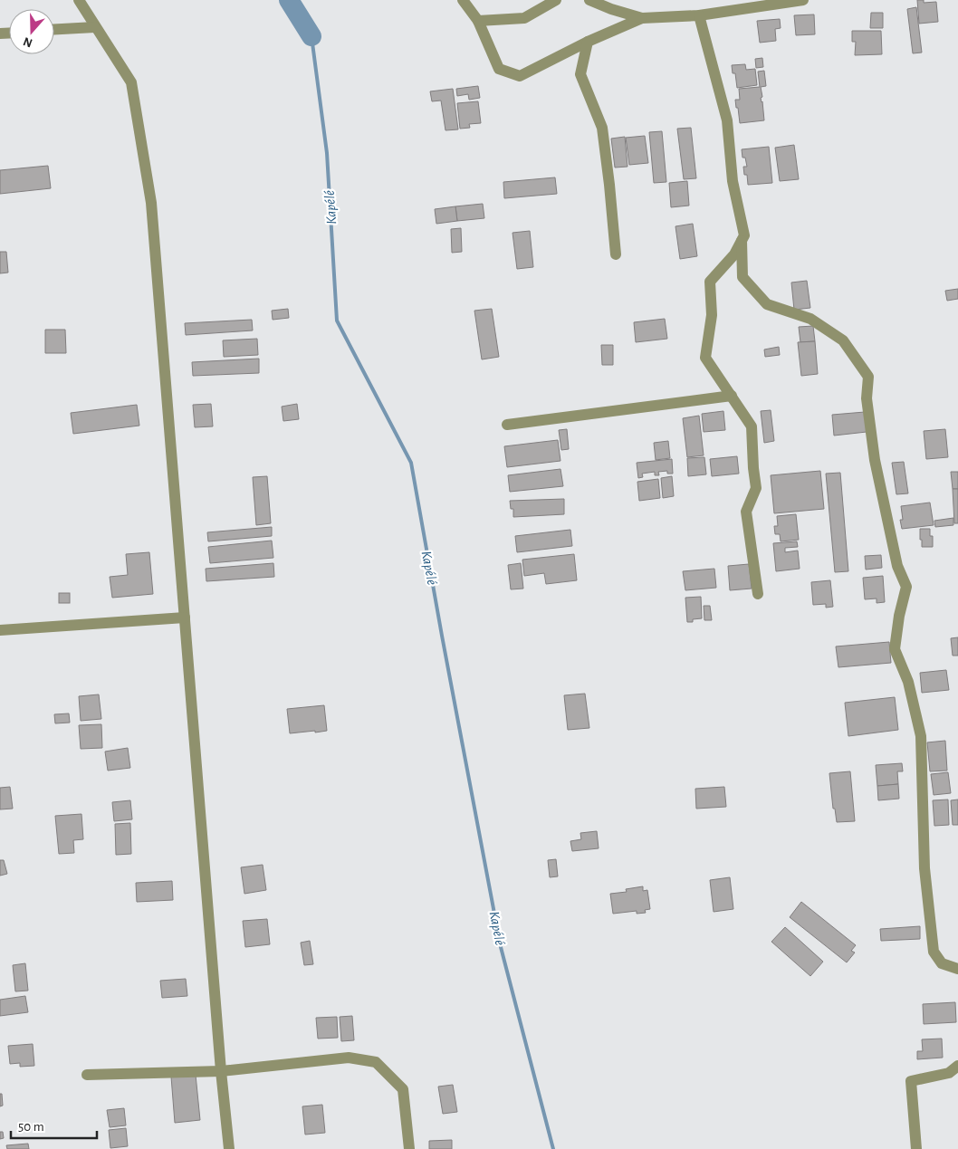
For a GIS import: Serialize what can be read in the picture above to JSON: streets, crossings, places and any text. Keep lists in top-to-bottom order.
{
  "water": ["Kapélé"],
  "scale_bar": "50 m",
  "north": "bottom"
}
